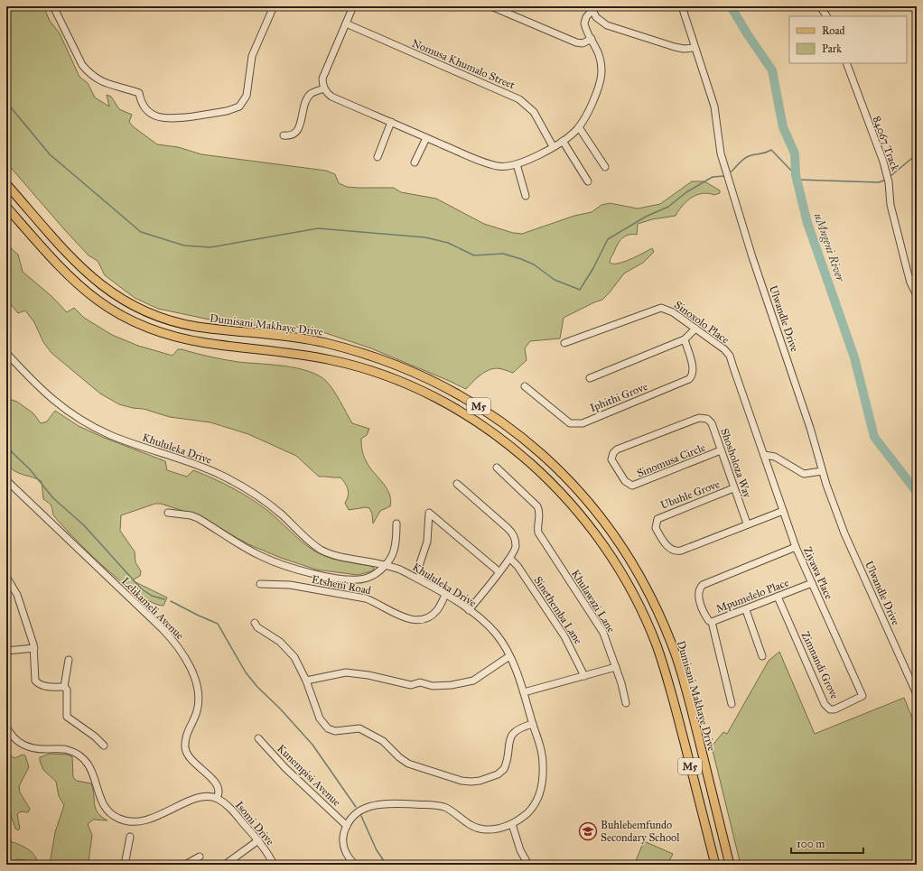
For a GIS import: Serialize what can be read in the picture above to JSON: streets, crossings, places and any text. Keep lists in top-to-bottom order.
{
  "streets": {
    "main road": ["Dumisani Makhaye Drive", "M5"],
    "street": [
      "Nomusa Khumalo Street",
      "84067 Track",
      "Ulwandle Drive",
      "Sinoxolo Place",
      "Iphithi Grove",
      "Khululeka Drive",
      "Sinomusa Circle",
      "Shosholoza Way",
      "Ubuhle Grove",
      "Ziyawa Place",
      "Etsheni Road",
      "Mpumelelo Place",
      "Khulawazi Lane",
      "Lelikameli Avenue",
      "Sinethemba Lane",
      "Zimnandi Grove",
      "Kunempisi Avenue",
      "Isomi Drive"
    ]
  },
  "crossings": [
    ["Sinoxolo Place", "Ziyawa Place"],
    ["Khululeka Drive", "Etsheni Road"],
    ["Khululeka Drive", "Kunempisi Avenue"],
    ["Sinomusa Circle", "Shosholoza Way"],
    ["Shosholoza Way", "Ubuhle Grove"],
    ["Ziyawa Place", "Mpumelelo Place"],
    ["Ziyawa Place", "Zimnandi Grove"],
    ["Mpumelelo Place", "Zimnandi Grove"],
    ["Lelikameli Avenue", "Isomi Drive"]
  ],
  "water": ["uMngeni River"],
  "places": {
    "school or university": ["Buhlebemfundo Secondary School"]
  },
  "legend": ["Road", "Park"],
  "scale_bar": "100 m"
}
